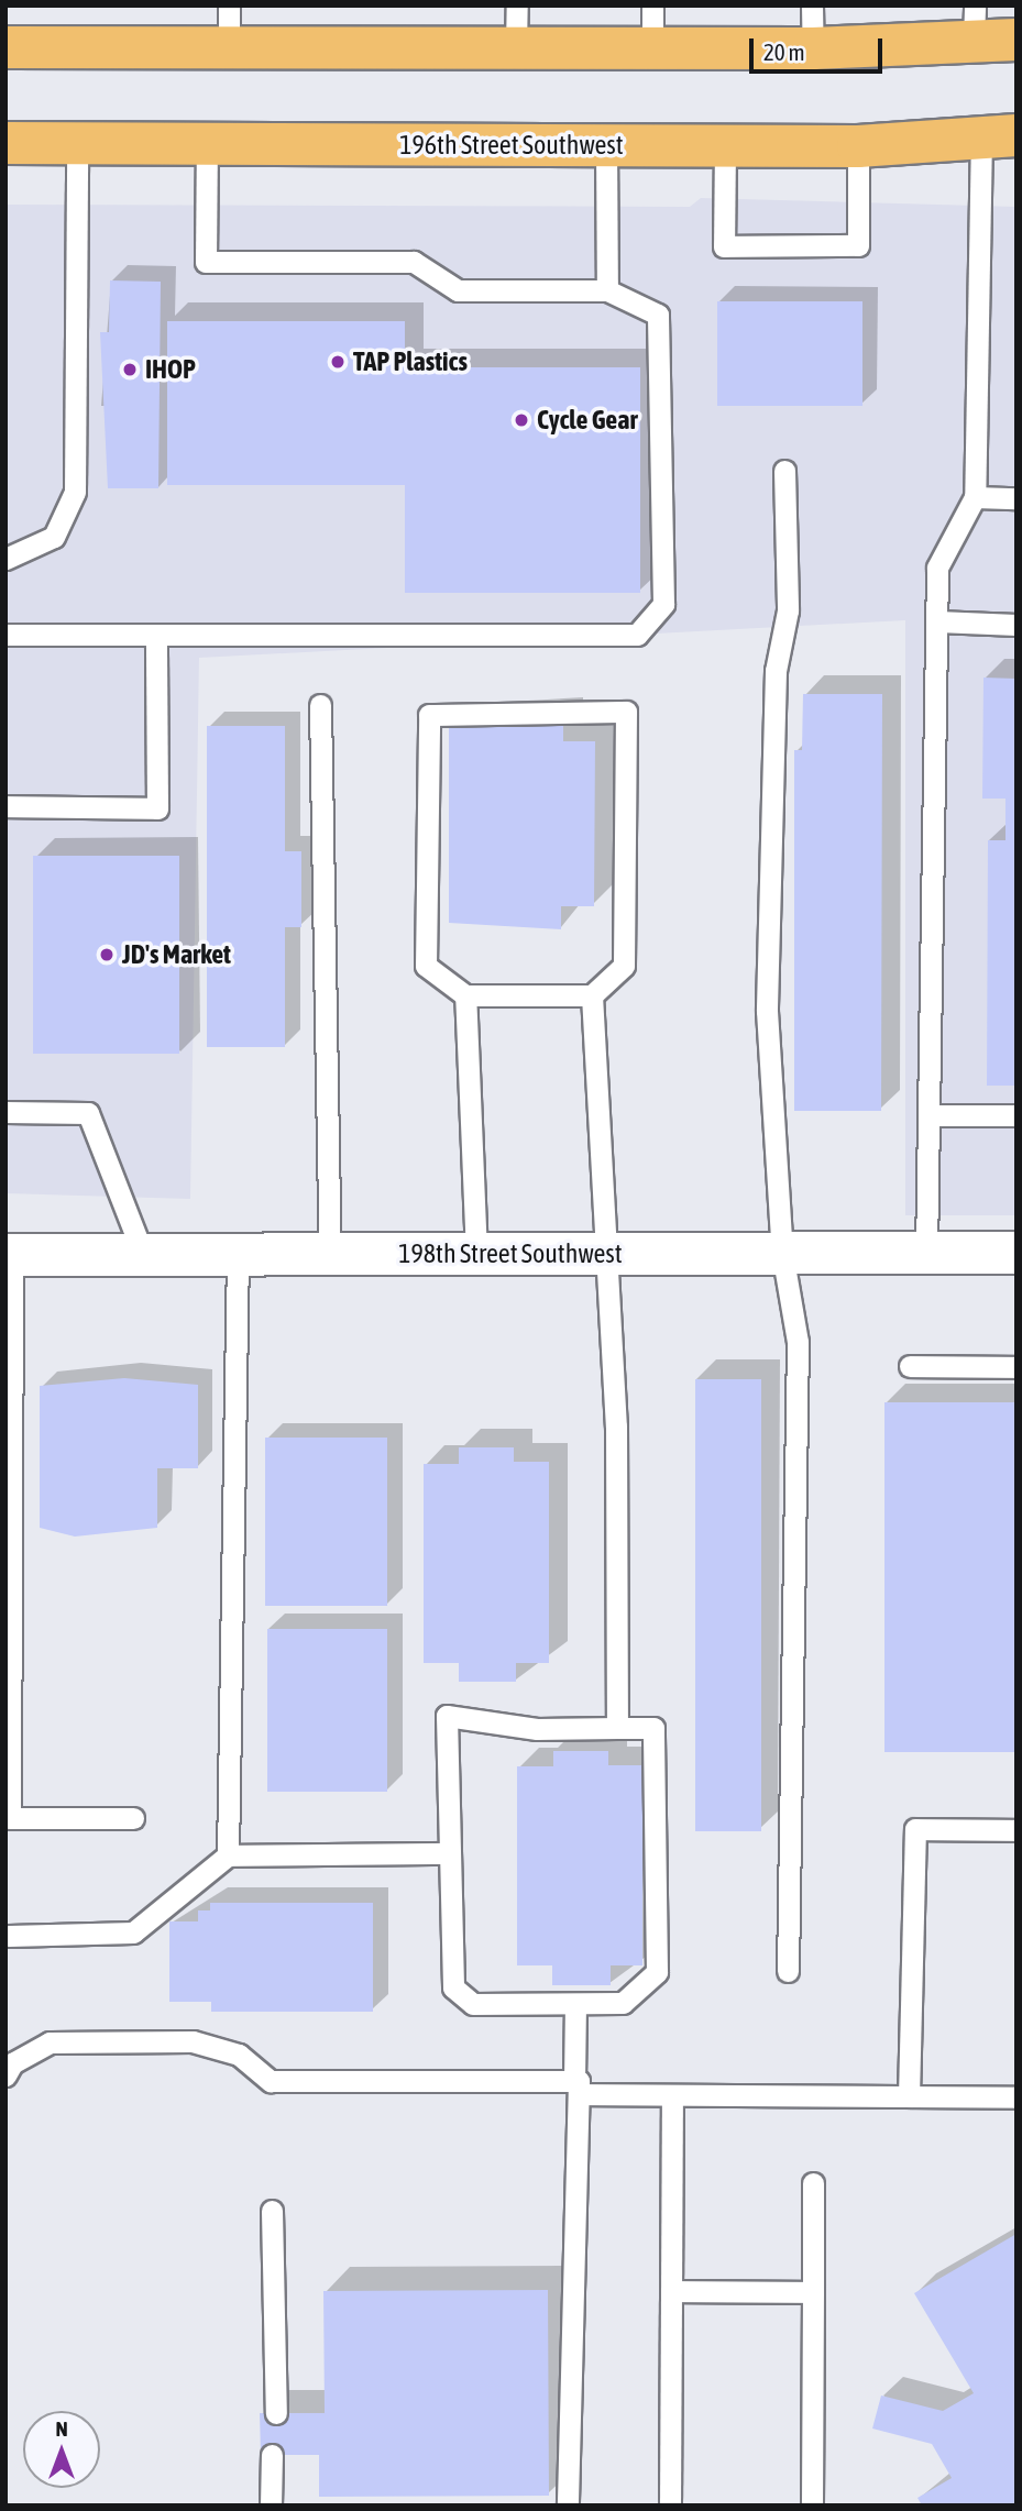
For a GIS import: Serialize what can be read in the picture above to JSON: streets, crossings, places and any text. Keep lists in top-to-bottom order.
{
  "streets": {
    "main road": ["196th Street Southwest"],
    "street": ["198th Street Southwest"]
  },
  "places": [
    "TAP Plastics",
    "IHOP",
    "Cycle Gear",
    "JD's Market"
  ],
  "scale_bar": "20 m",
  "north": "top"
}
